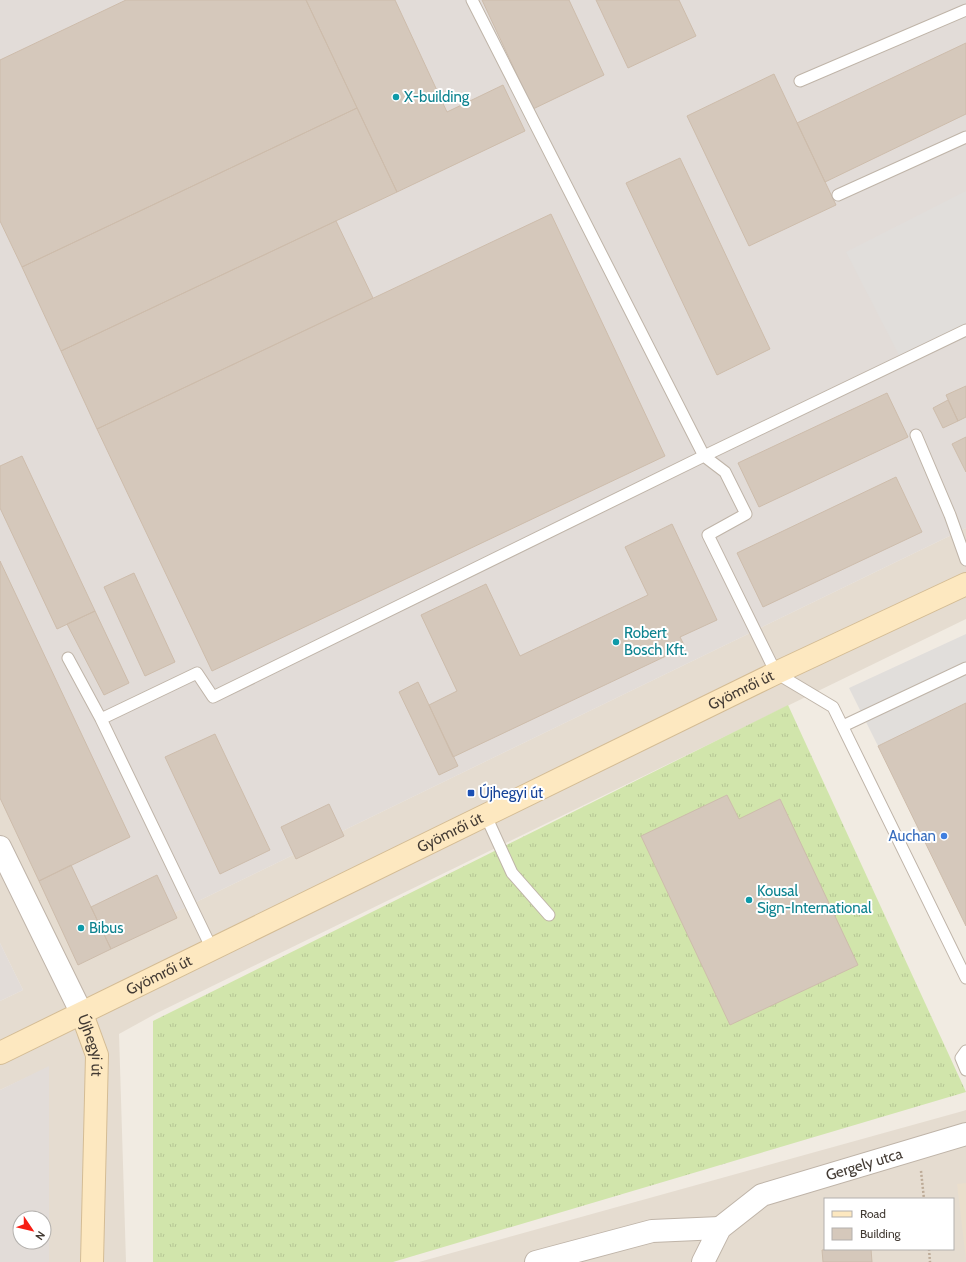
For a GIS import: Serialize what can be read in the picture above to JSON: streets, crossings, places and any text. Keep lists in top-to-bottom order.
{
  "streets": {
    "street": ["Gyömrői út", "Újhegyi út", "Gergely utca"]
  },
  "crossings": [
    ["Gyömrői út", "Újhegyi út"]
  ],
  "places": {
    "other": [
      "X-building",
      "Robert Bosch Kft.",
      "Auchan",
      "Kousal Sign-International",
      "Bibus"
    ],
    "transit": ["Újhegyi út"]
  },
  "legend": ["Road", "Building"],
  "north": "bottom right"
}
